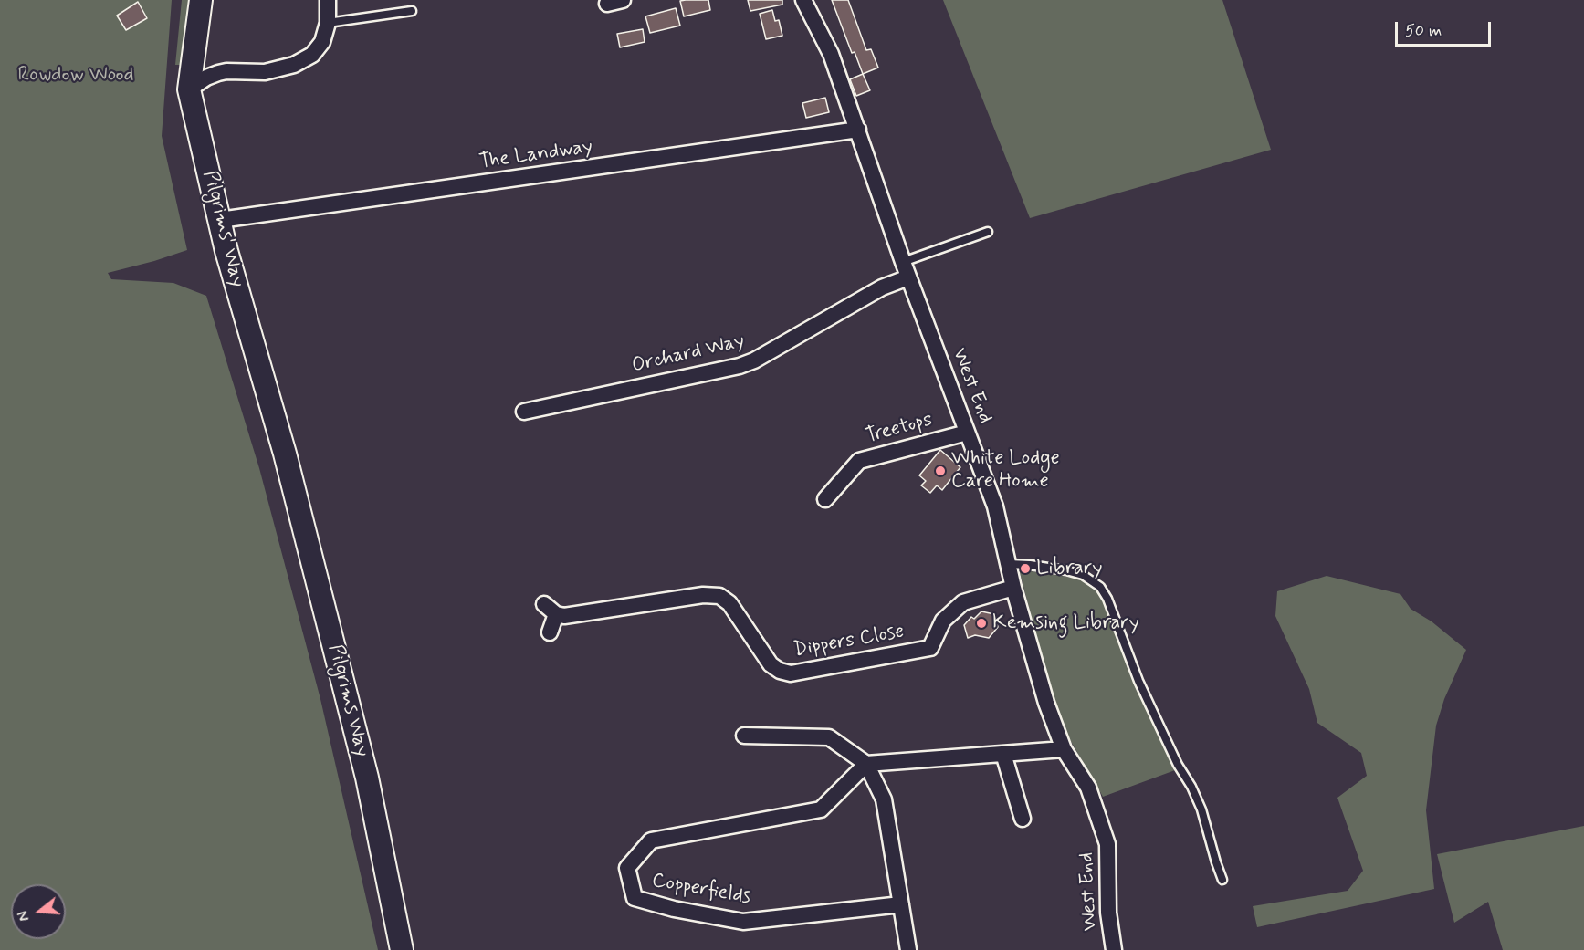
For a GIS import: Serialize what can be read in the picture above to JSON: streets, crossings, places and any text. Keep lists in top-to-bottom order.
{
  "streets": {
    "street": [
      "The Landway",
      "Pilgrims' Way",
      "Orchard Way",
      "West End",
      "Treetops",
      "Dippers Close",
      "Pilgrims Way",
      "Copperfields"
    ]
  },
  "crossings": [
    ["The Landway", "Pilgrims' Way"],
    ["The Landway", "West End"],
    ["Pilgrims' Way", "Pilgrims Way"],
    ["Orchard Way", "West End"],
    ["West End", "Treetops"],
    ["West End", "Dippers Close"]
  ],
  "parks": ["Rowdow Wood"],
  "places": ["White Lodge Care Home", "Library", "Kemsing Library"],
  "scale_bar": "50 m",
  "north": "left"
}
